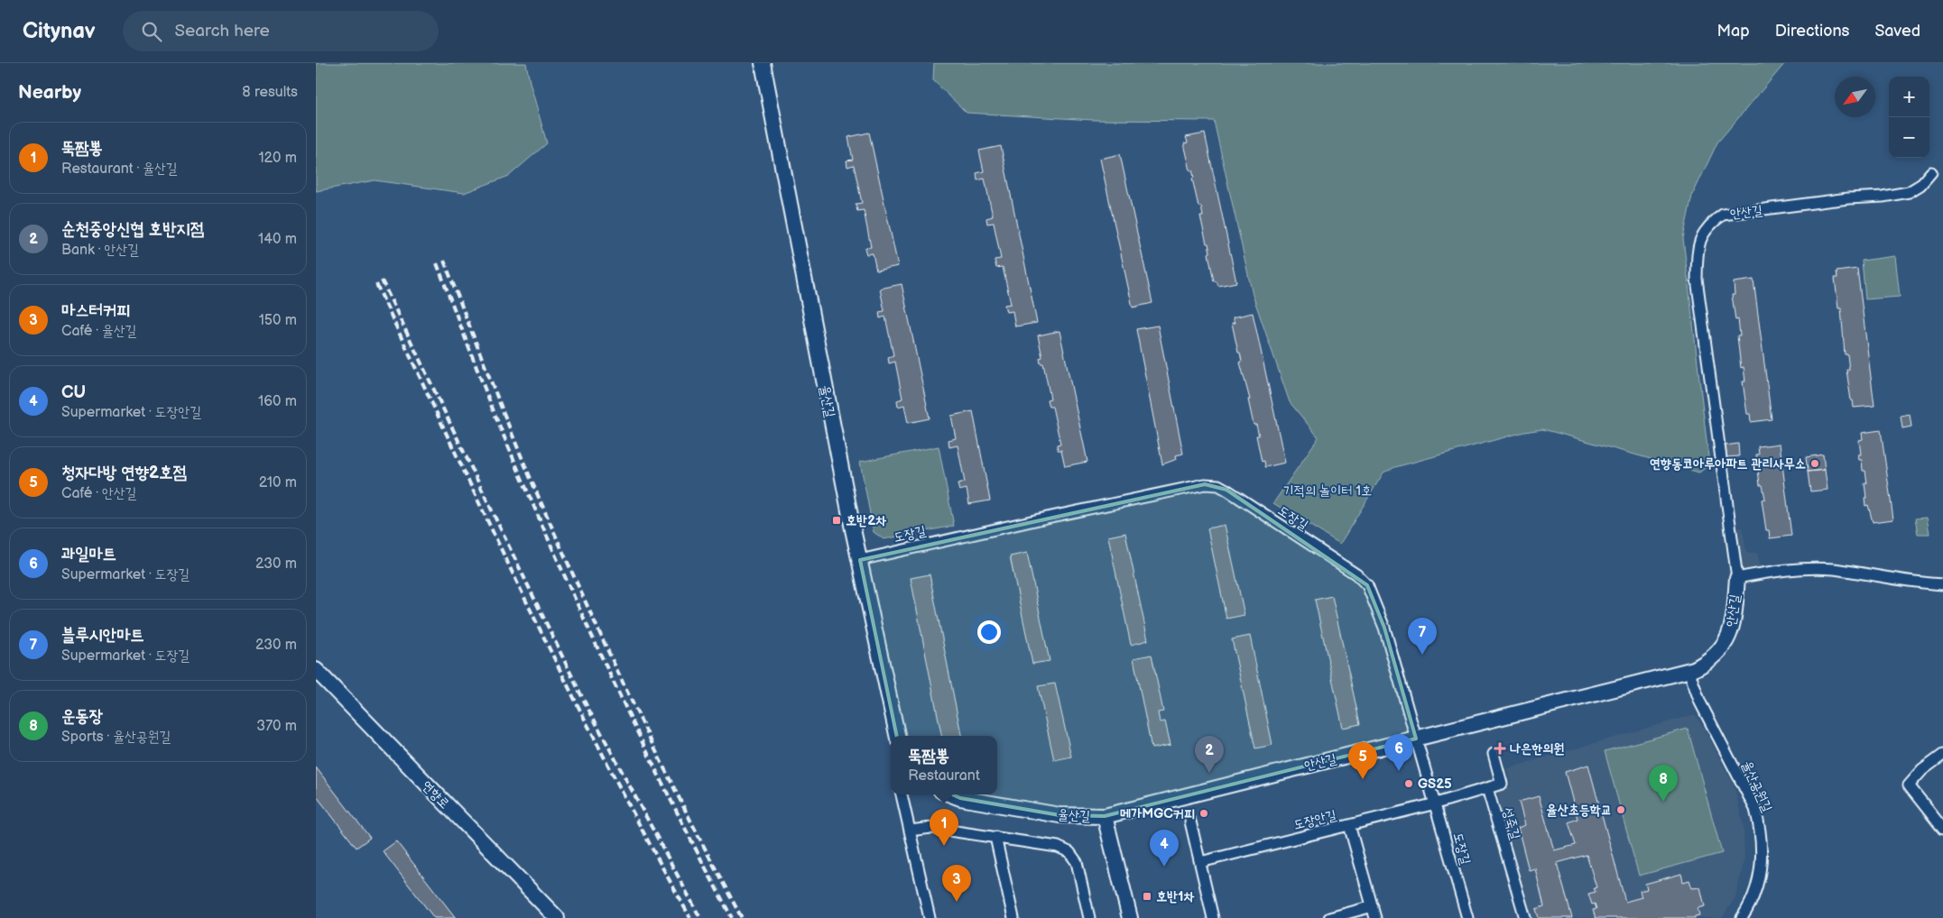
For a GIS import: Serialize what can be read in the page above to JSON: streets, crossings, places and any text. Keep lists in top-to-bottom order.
{
  "streets": {
    "street": [
      "안산길",
      "율산길",
      "도장길",
      "율산공원길",
      "연향로",
      "도장안길",
      "성죽길"
    ]
  },
  "crossings": [
    ["안산길", "율산길"],
    ["안산길", "도장길"],
    ["안산길", "율산공원길"],
    ["율산길", "도장길"],
    ["도장길", "도장안길"]
  ],
  "parks": ["기적의 놀이터 1호"],
  "places": {
    "other": [
      "연향동코아루아파트 관리사무소",
      "GS25",
      "율산초등학교",
      "메가MGC커피"
    ],
    "transit": ["호반2차", "호반1차"],
    "health": ["나은한의원"]
  },
  "north": "bottom left",
  "page": {
    "header": "Citynav",
    "search": "Search here",
    "nav": ["Map", "Directions", "Saved"],
    "heading": ["Nearby", "8 results"],
    "map_buttons": ["+", "−"],
    "list": [
      {
        "mark": "1",
        "name": "뚝짬뽕",
        "note": "Restaurant · 율산길",
        "value": "120 m"
      },
      {
        "mark": "2",
        "name": "순천중앙신협 호반지점",
        "note": "Bank · 안산길",
        "value": "140 m"
      },
      {
        "mark": "3",
        "name": "마스터커피",
        "note": "Café · 율산길",
        "value": "150 m"
      },
      {
        "mark": "4",
        "name": "CU",
        "note": "Supermarket · 도장안길",
        "value": "160 m"
      },
      {
        "mark": "5",
        "name": "청자다방 연향2호점",
        "note": "Café · 안산길",
        "value": "210 m"
      },
      {
        "mark": "6",
        "name": "과일마트",
        "note": "Supermarket · 도장길",
        "value": "230 m"
      },
      {
        "mark": "7",
        "name": "블루시안마트",
        "note": "Supermarket · 도장길",
        "value": "230 m"
      },
      {
        "mark": "8",
        "name": "운동장",
        "note": "Sports · 율산공원길",
        "value": "370 m"
      }
    ],
    "pins": [
      "7",
      "6",
      "2",
      "5",
      "8",
      "1",
      "4",
      "3"
    ],
    "popup": ["뚝짬뽕", "Restaurant"]
  }
}
